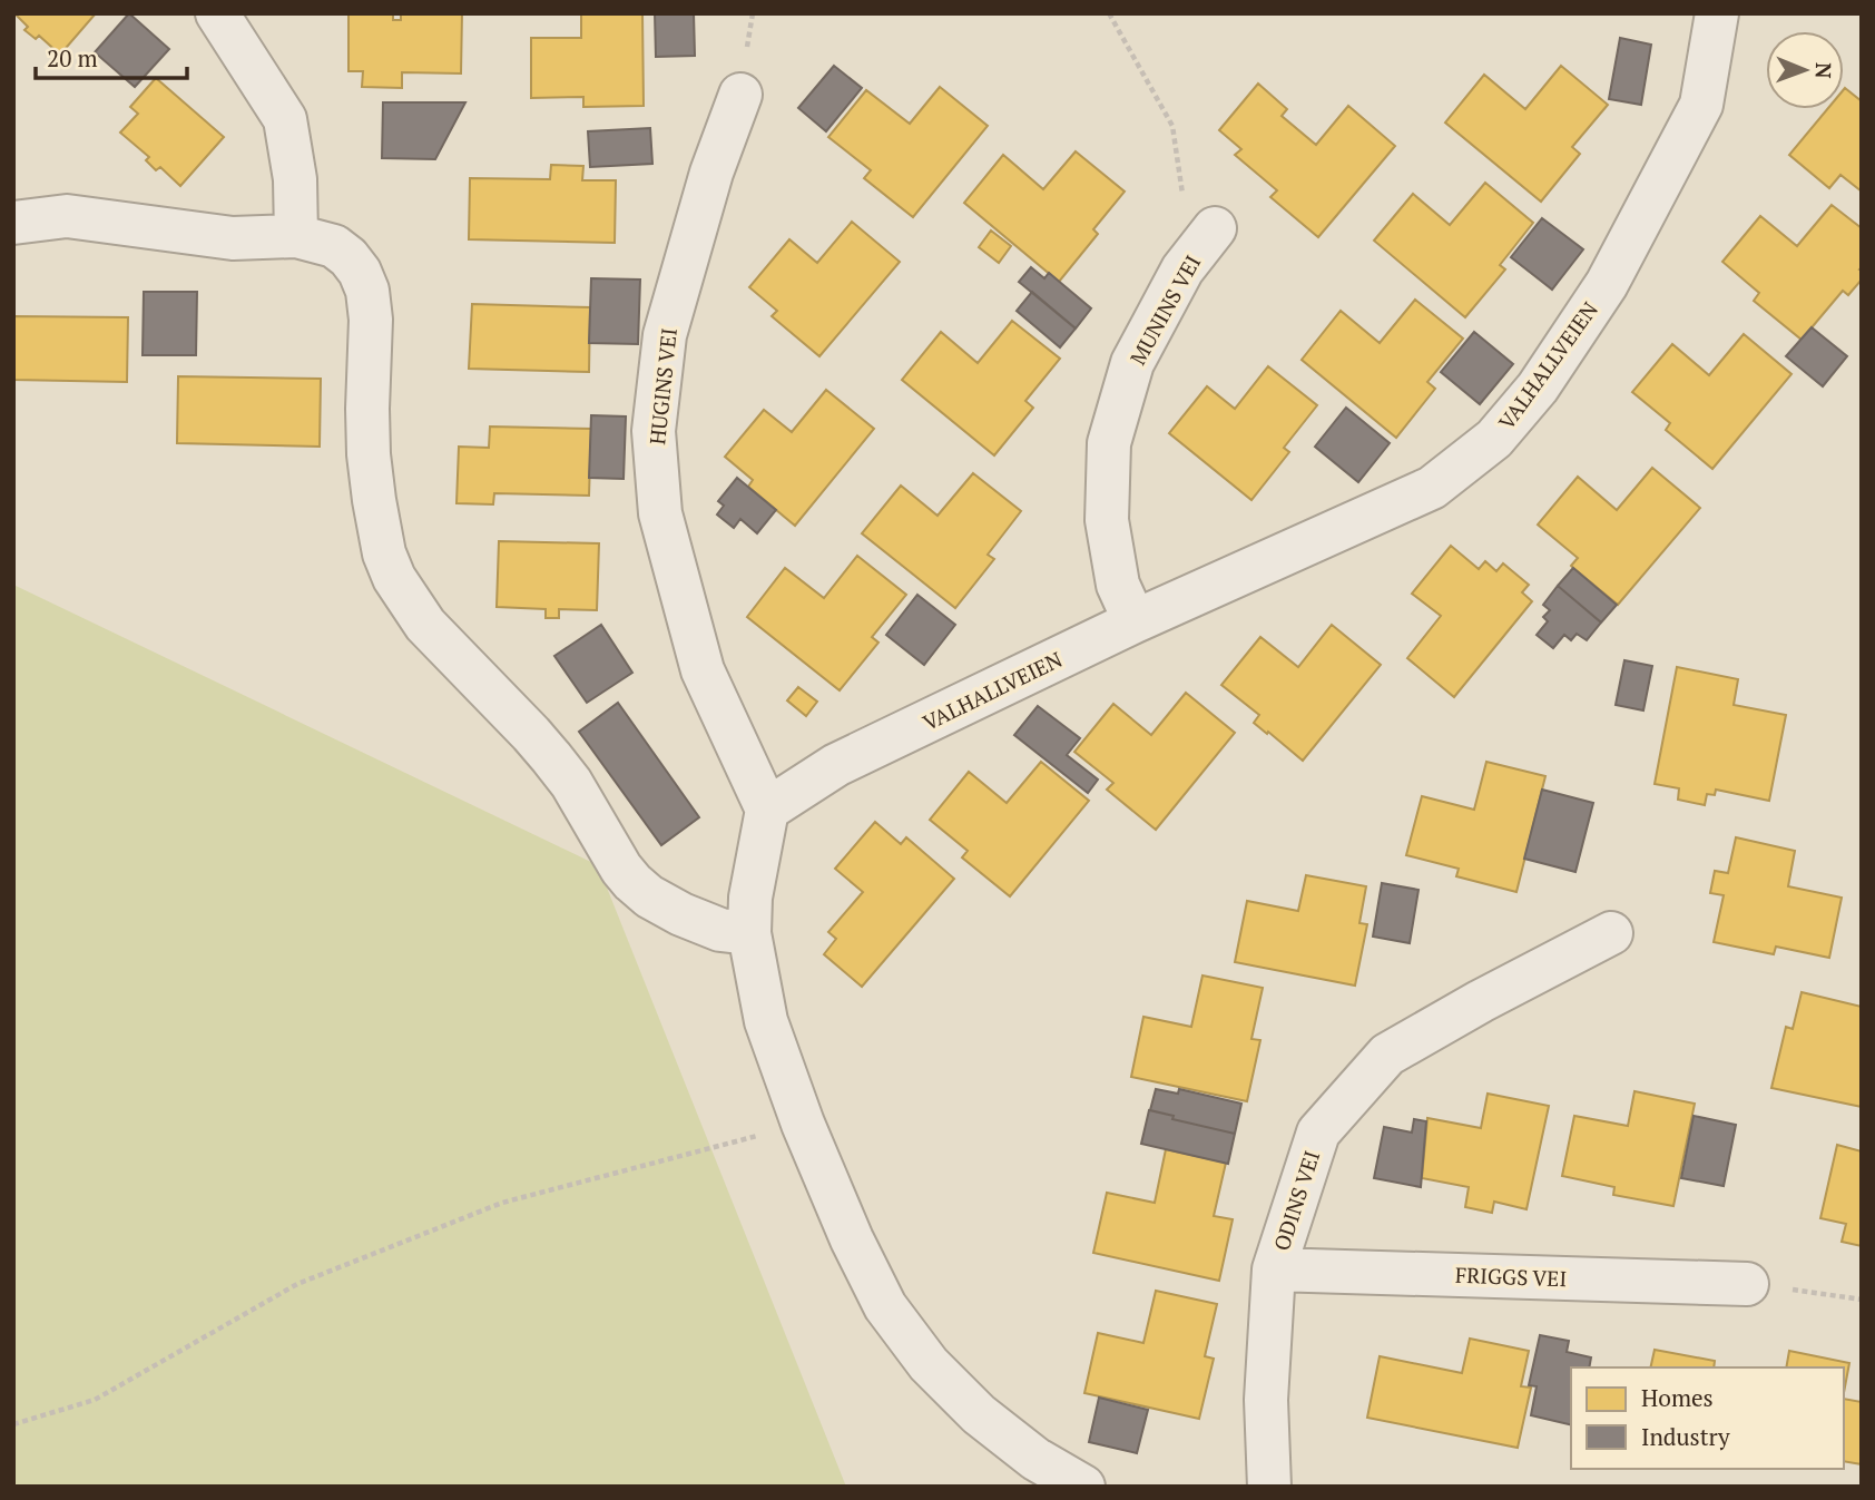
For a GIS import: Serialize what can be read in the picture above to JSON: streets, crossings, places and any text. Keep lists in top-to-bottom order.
{
  "streets": {
    "street": [
      "MUNINS VEI",
      "VALHALLVEIEN",
      "HUGINS VEI",
      "ODINS VEI",
      "FRIGGS VEI"
    ]
  },
  "crossings": [
    ["MUNINS VEI", "VALHALLVEIEN"],
    ["VALHALLVEIEN", "HUGINS VEI"],
    ["ODINS VEI", "FRIGGS VEI"]
  ],
  "legend": ["Homes", "Industry"],
  "scale_bar": "20 m",
  "north": "right"
}
